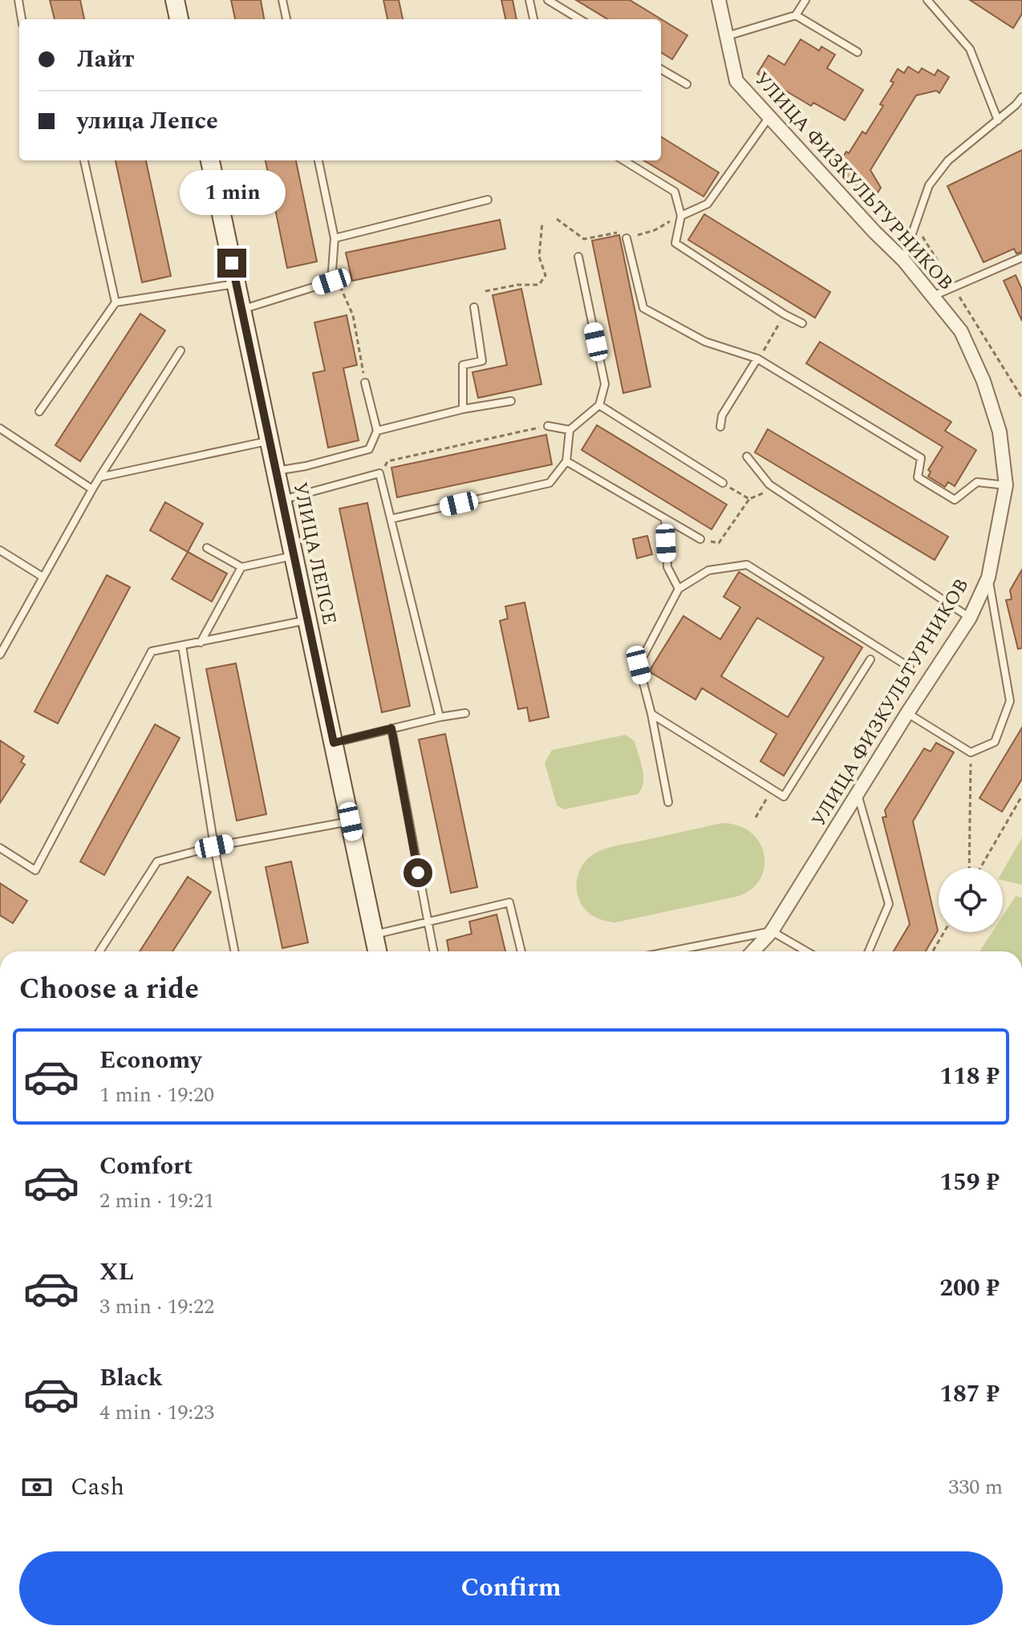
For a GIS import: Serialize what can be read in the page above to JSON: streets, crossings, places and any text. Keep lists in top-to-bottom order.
{
  "streets": {
    "main road": ["УЛИЦА ЛЕПСЕ"],
    "street": ["УЛИЦА ФИЗКУЛЬТУРНИКОВ"]
  },
  "page": {
    "banner": ["Лайт", "улица Лепсе"],
    "bubble": "1 min",
    "heading": "Choose a ride",
    "list": [
      {
        "name": "Economy",
        "note": "1 min · 19:20",
        "value": "118 ₽"
      },
      {
        "name": "Comfort",
        "note": "2 min · 19:21",
        "value": "159 ₽"
      },
      {
        "name": "XL",
        "note": "3 min · 19:22",
        "value": "200 ₽"
      },
      {
        "name": "Black",
        "note": "4 min · 19:23",
        "value": "187 ₽"
      }
    ],
    "pay": ["Cash", "330 m"],
    "buttons": "Confirm"
  }
}
